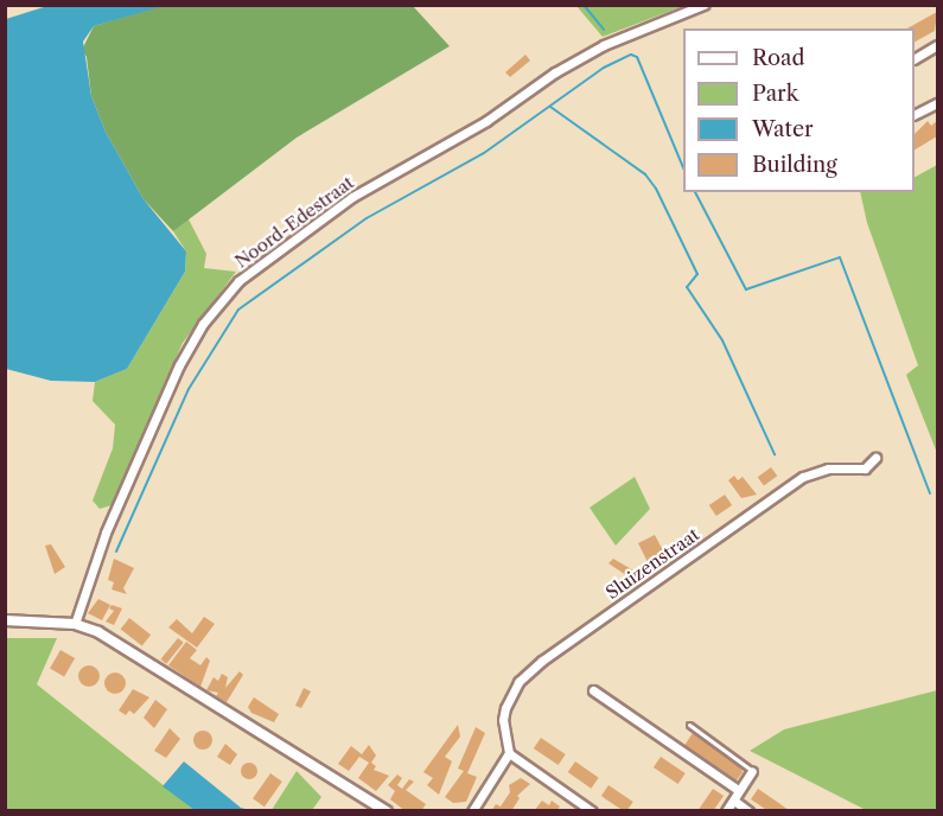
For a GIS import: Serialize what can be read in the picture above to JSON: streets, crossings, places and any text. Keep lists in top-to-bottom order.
{
  "streets": {
    "street": ["Noord-Edestraat", "Sluizenstraat"]
  },
  "legend": [
    "Road",
    "Park",
    "Water",
    "Building"
  ]
}
